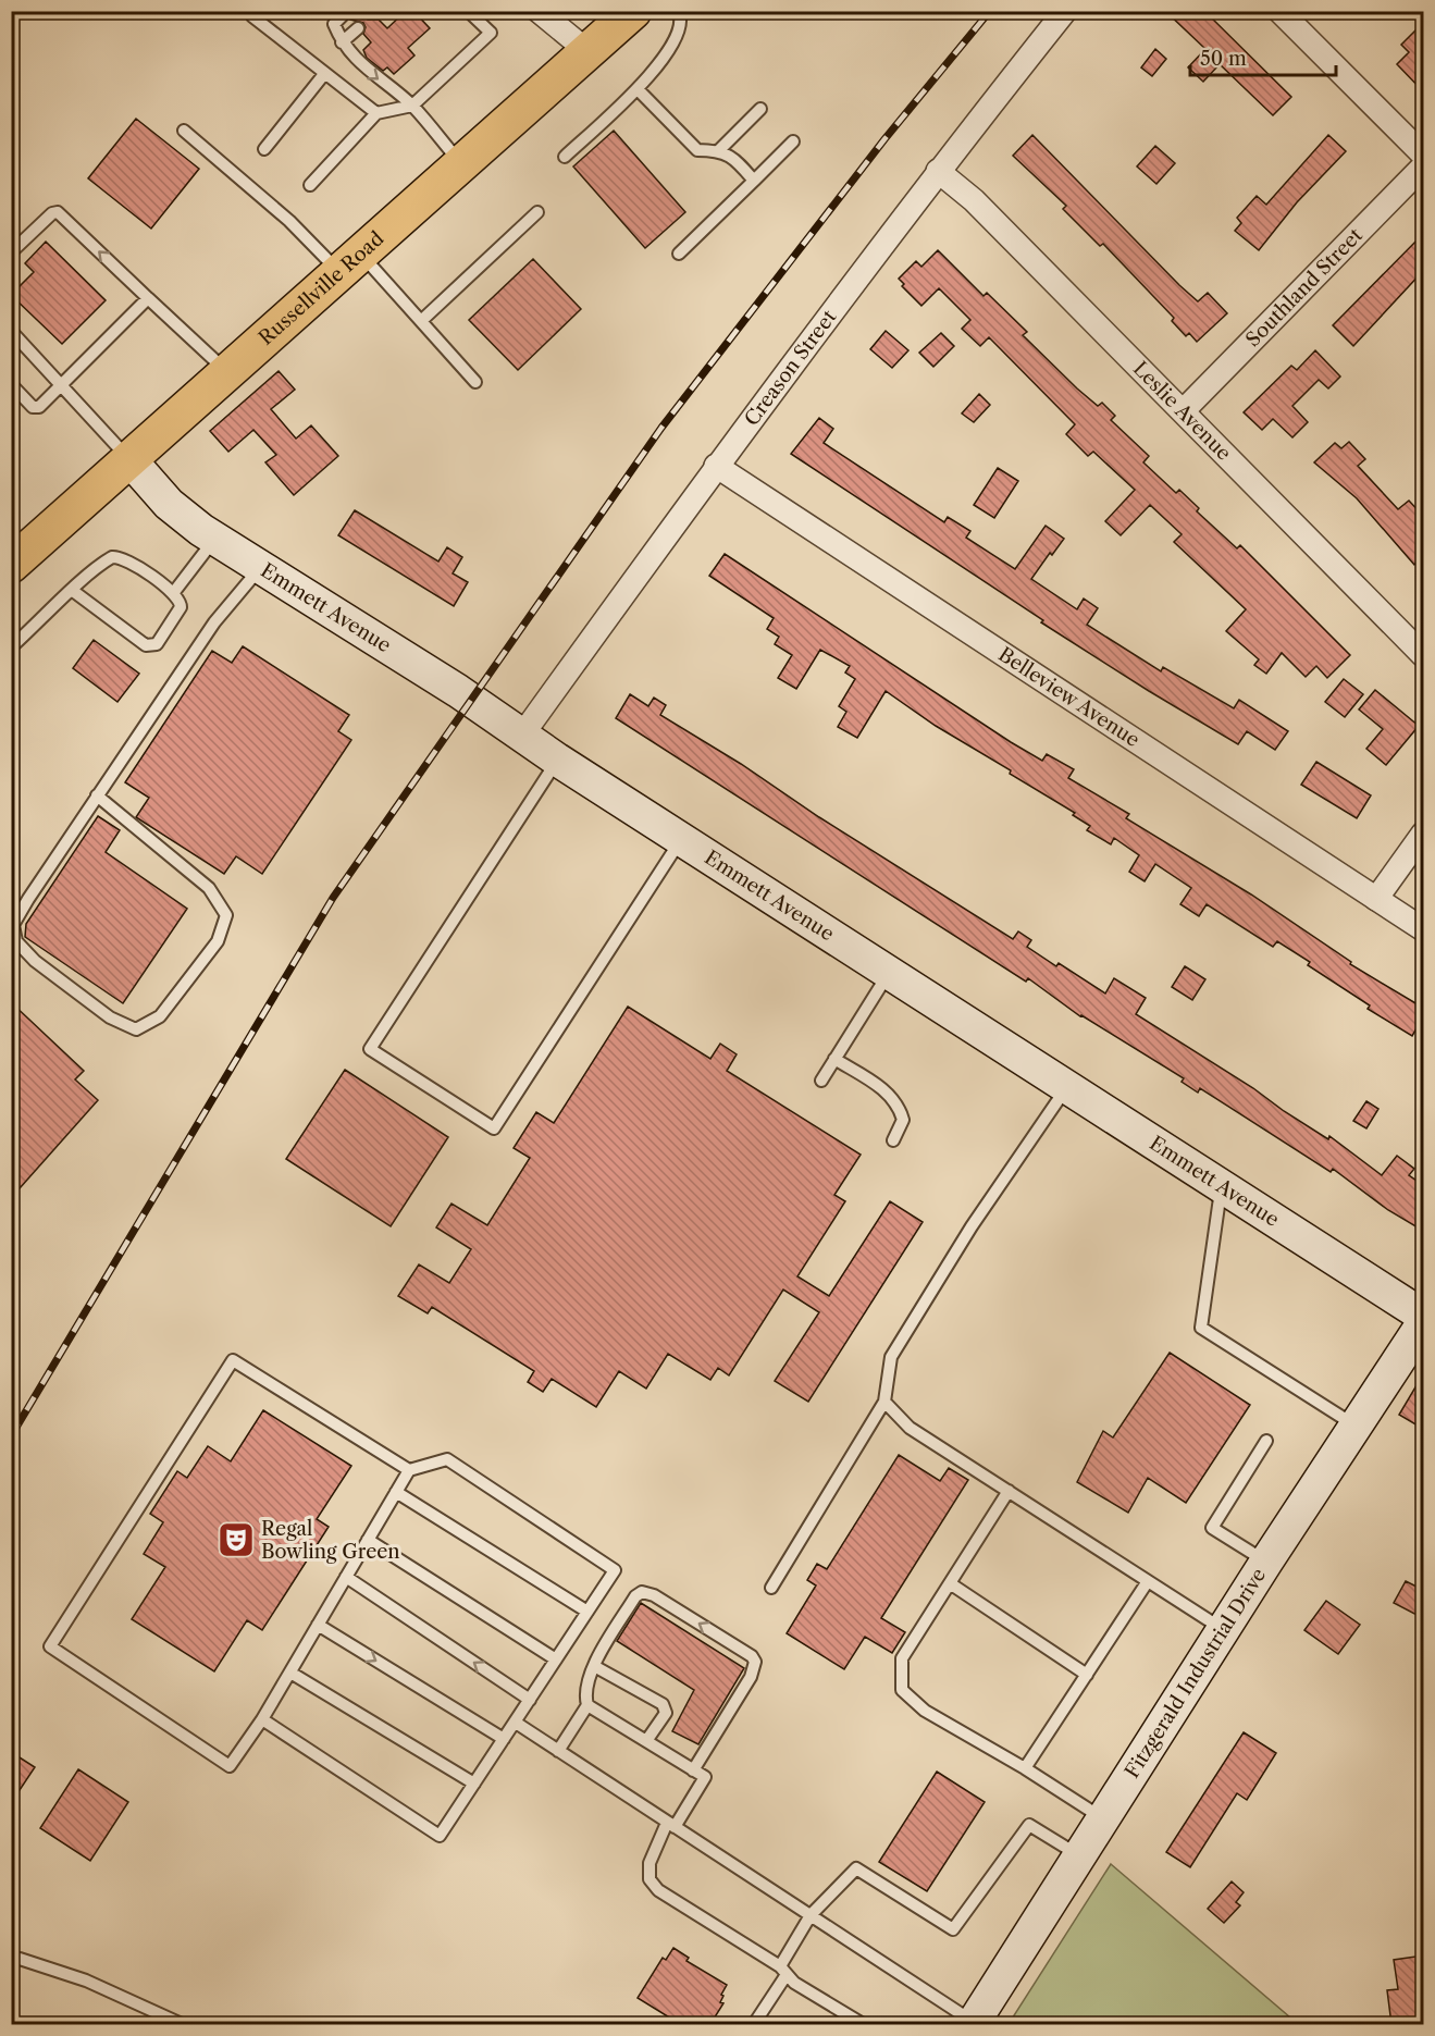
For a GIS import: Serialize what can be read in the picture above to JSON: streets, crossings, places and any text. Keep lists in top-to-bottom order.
{
  "streets": {
    "main road": ["Russellville Road"],
    "street": [
      "Southland Street",
      "Creason Street",
      "Leslie Avenue",
      "Emmett Avenue",
      "Belleview Avenue",
      "Fitzgerald Industrial Drive"
    ]
  },
  "crossings": [
    ["Russellville Road", "Emmett Avenue"],
    ["Southland Street", "Leslie Avenue"],
    ["Creason Street", "Leslie Avenue"],
    ["Creason Street", "Emmett Avenue"],
    ["Creason Street", "Belleview Avenue"]
  ],
  "places": {
    "theatre": ["Regal Bowling Green"]
  },
  "scale_bar": "50 m"
}
